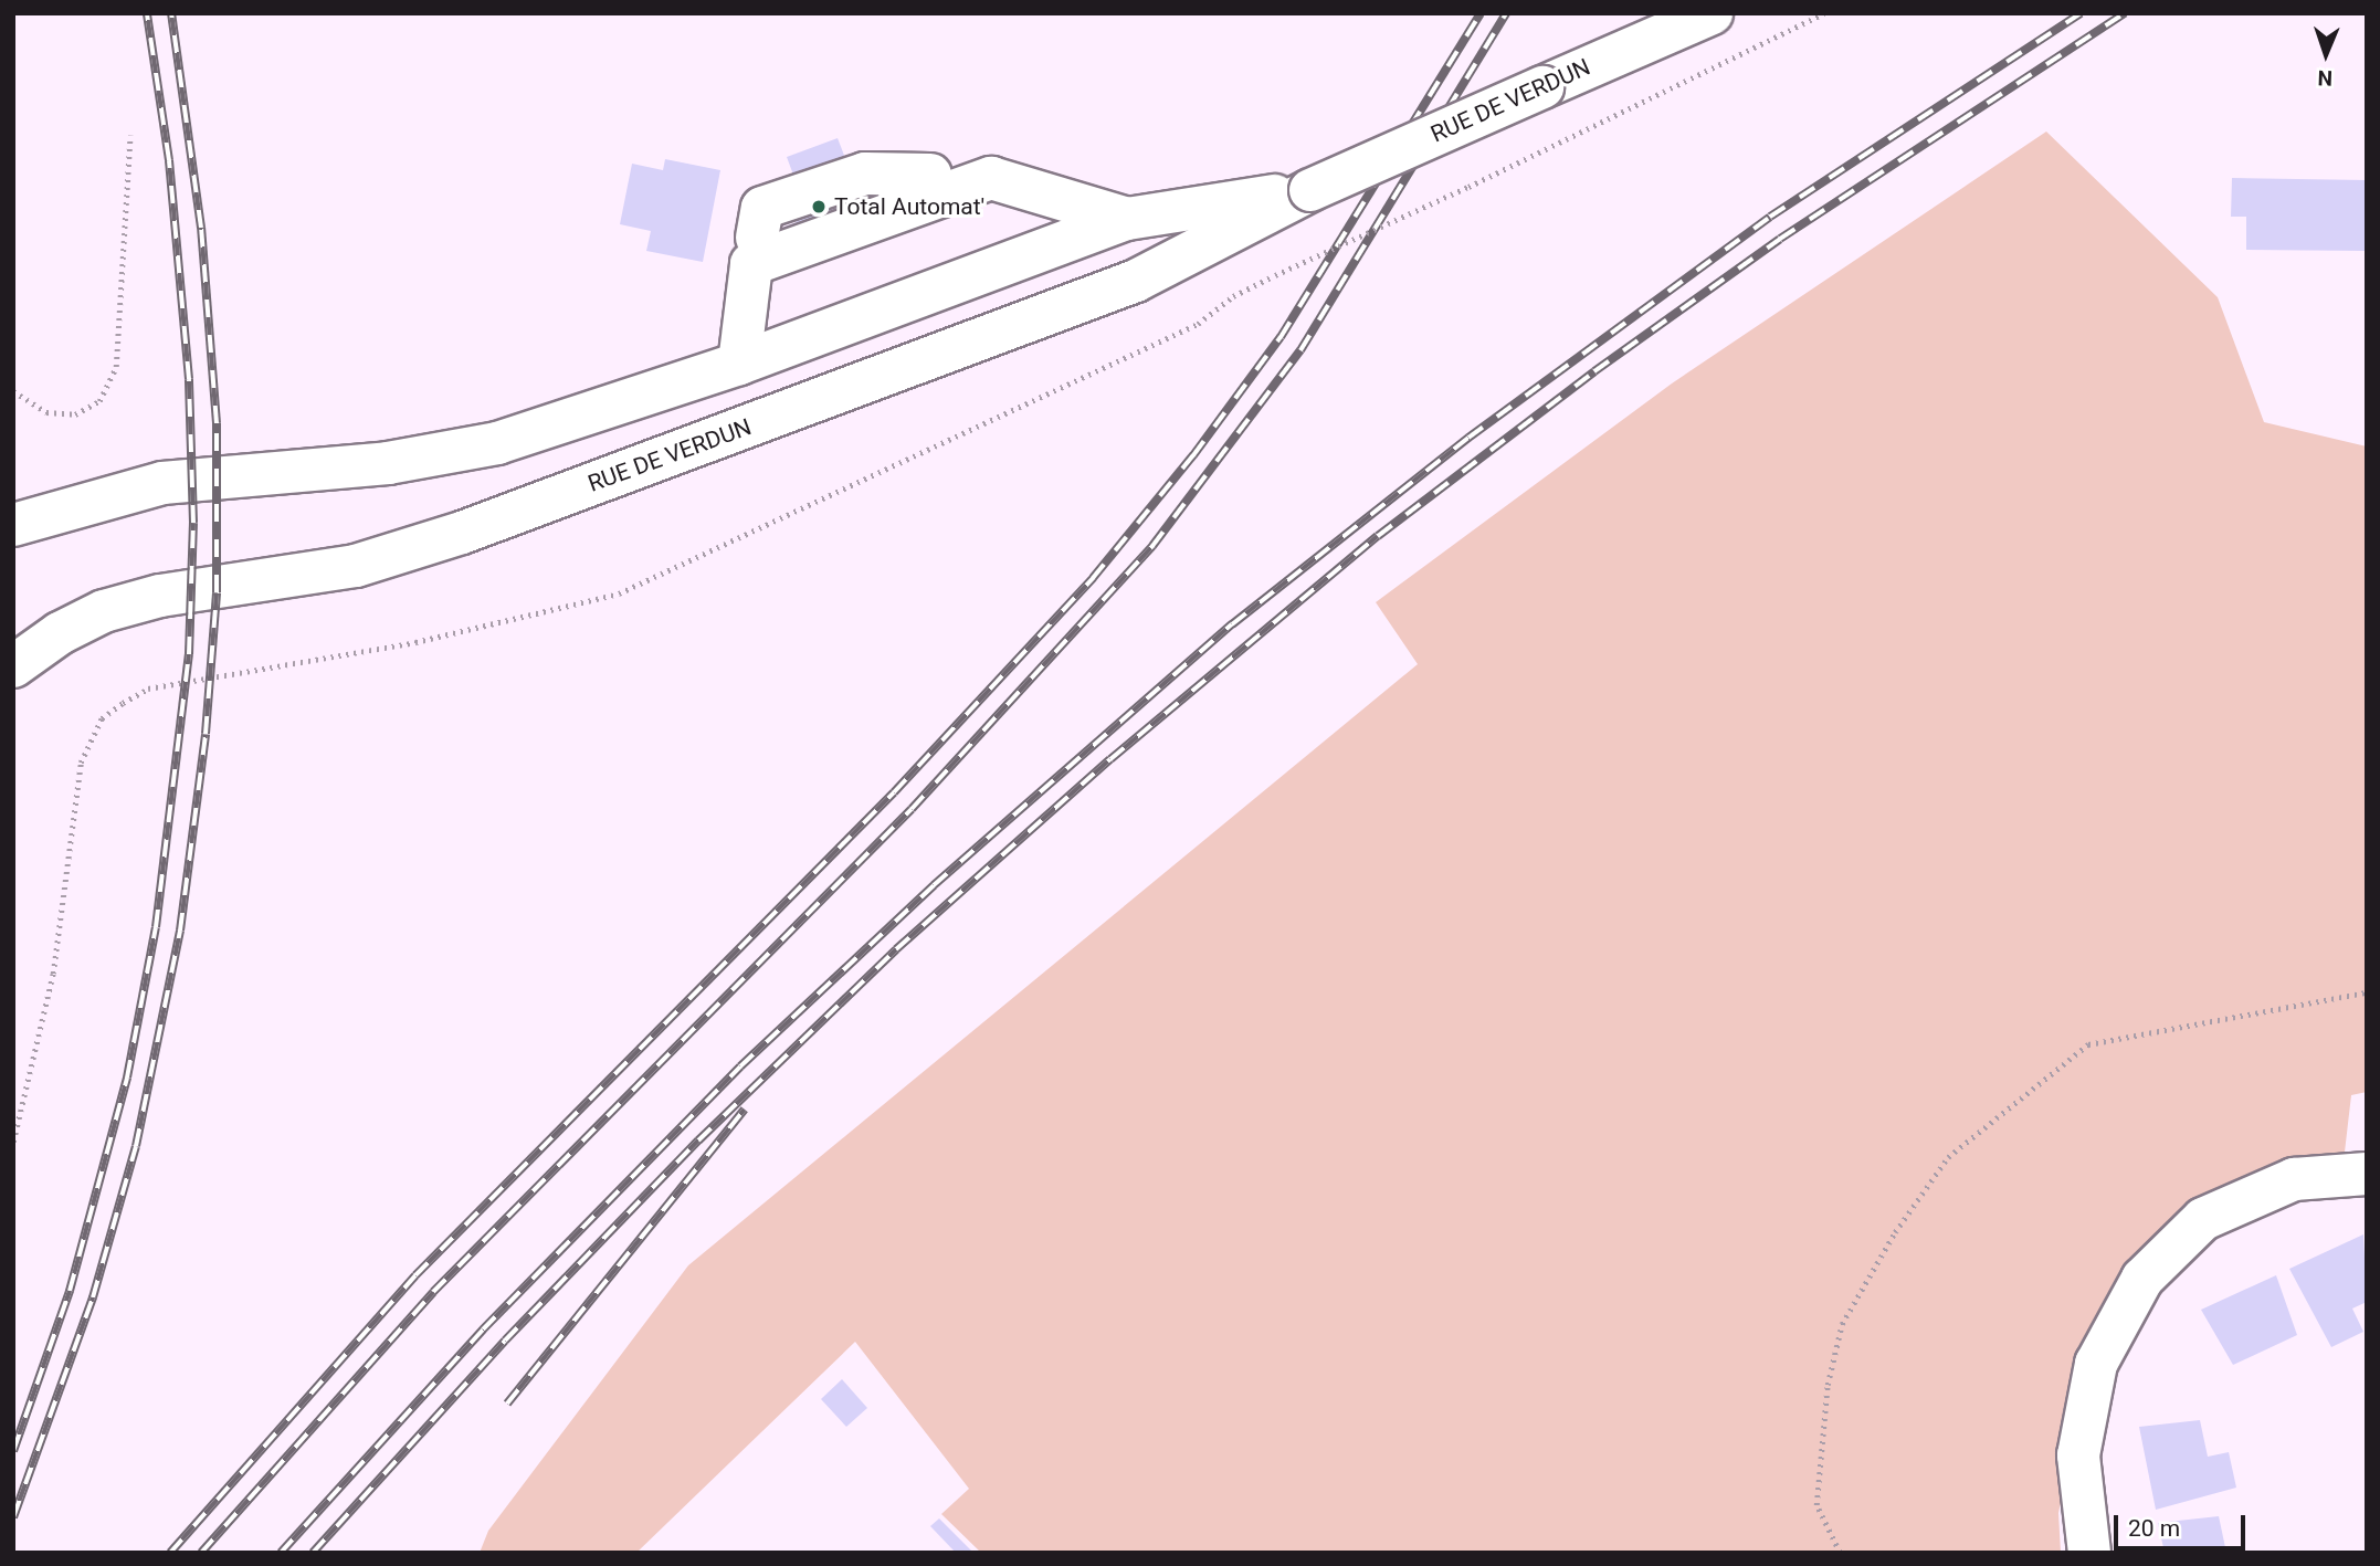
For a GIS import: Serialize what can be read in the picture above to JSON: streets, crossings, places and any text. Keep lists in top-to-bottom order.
{
  "streets": {
    "main road": ["RUE DE VERDUN"]
  },
  "places": ["Total Automat'"],
  "scale_bar": "20 m",
  "north": "bottom"
}
